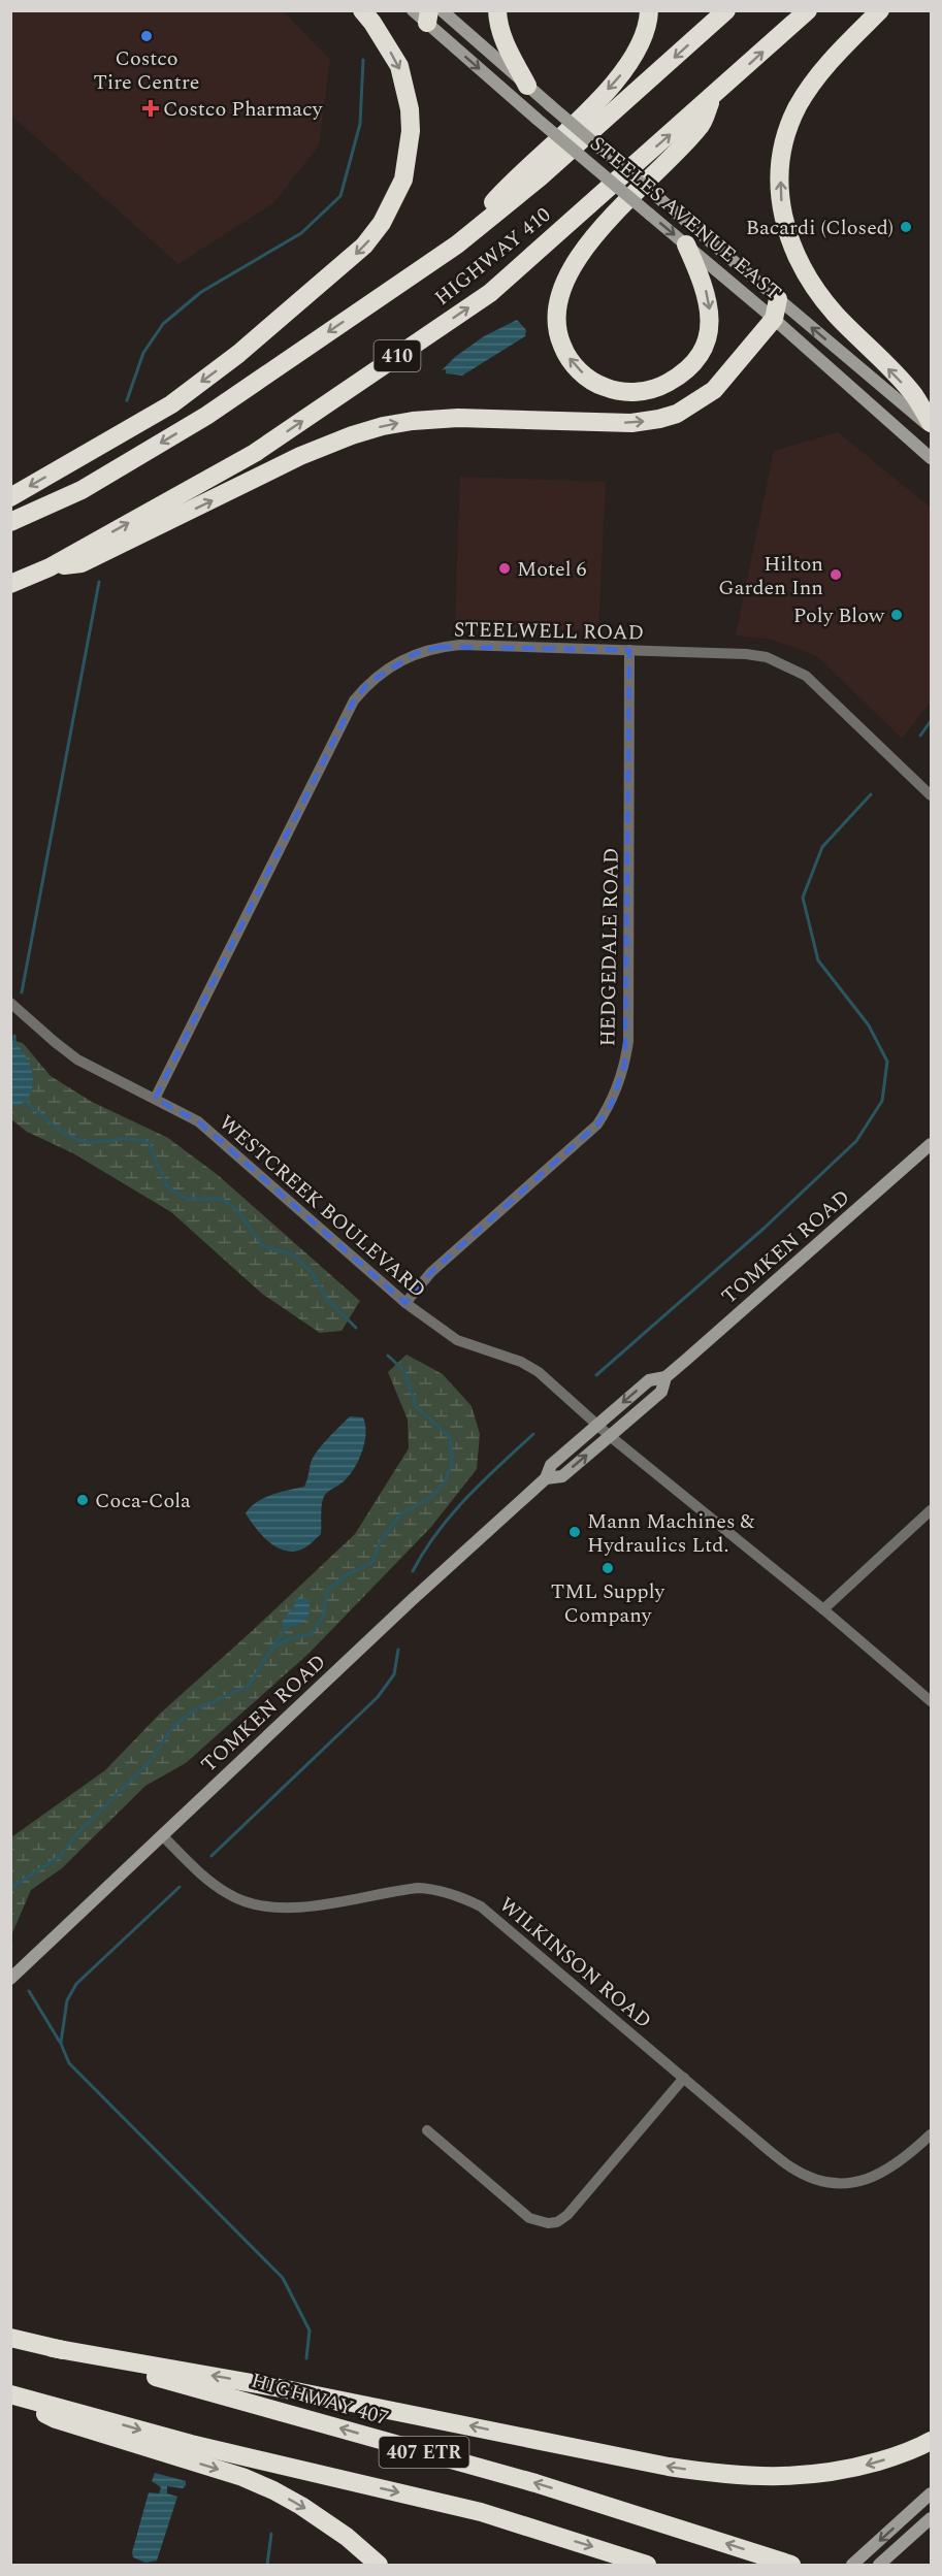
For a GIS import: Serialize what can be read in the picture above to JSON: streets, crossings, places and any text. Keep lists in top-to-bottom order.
{
  "streets": {
    "highway": [
      "HIGHWAY 410",
      "410",
      "HIGHWAY 407",
      "407 ETR"
    ],
    "main road": ["STEELES AVENUE EAST", "TOMKEN ROAD"],
    "street": [
      "STEELWELL ROAD",
      "HEDGEDALE ROAD",
      "WESTCREEK BOULEVARD",
      "WILKINSON ROAD"
    ]
  },
  "crossings": [
    ["STEELWELL ROAD", "HEDGEDALE ROAD"],
    ["STEELWELL ROAD", "WESTCREEK BOULEVARD"],
    ["HEDGEDALE ROAD", "WESTCREEK BOULEVARD"],
    ["WESTCREEK BOULEVARD", "TOMKEN ROAD"],
    ["TOMKEN ROAD", "WILKINSON ROAD"]
  ],
  "places": {
    "other": [
      "Costco Tire Centre",
      "Bacardi (Closed)",
      "Motel 6",
      "Hilton Garden Inn",
      "Poly Blow",
      "Coca-Cola",
      "Mann Machines & Hydraulics Ltd.",
      "TML Supply Company"
    ],
    "health": ["Costco Pharmacy"]
  }
}
